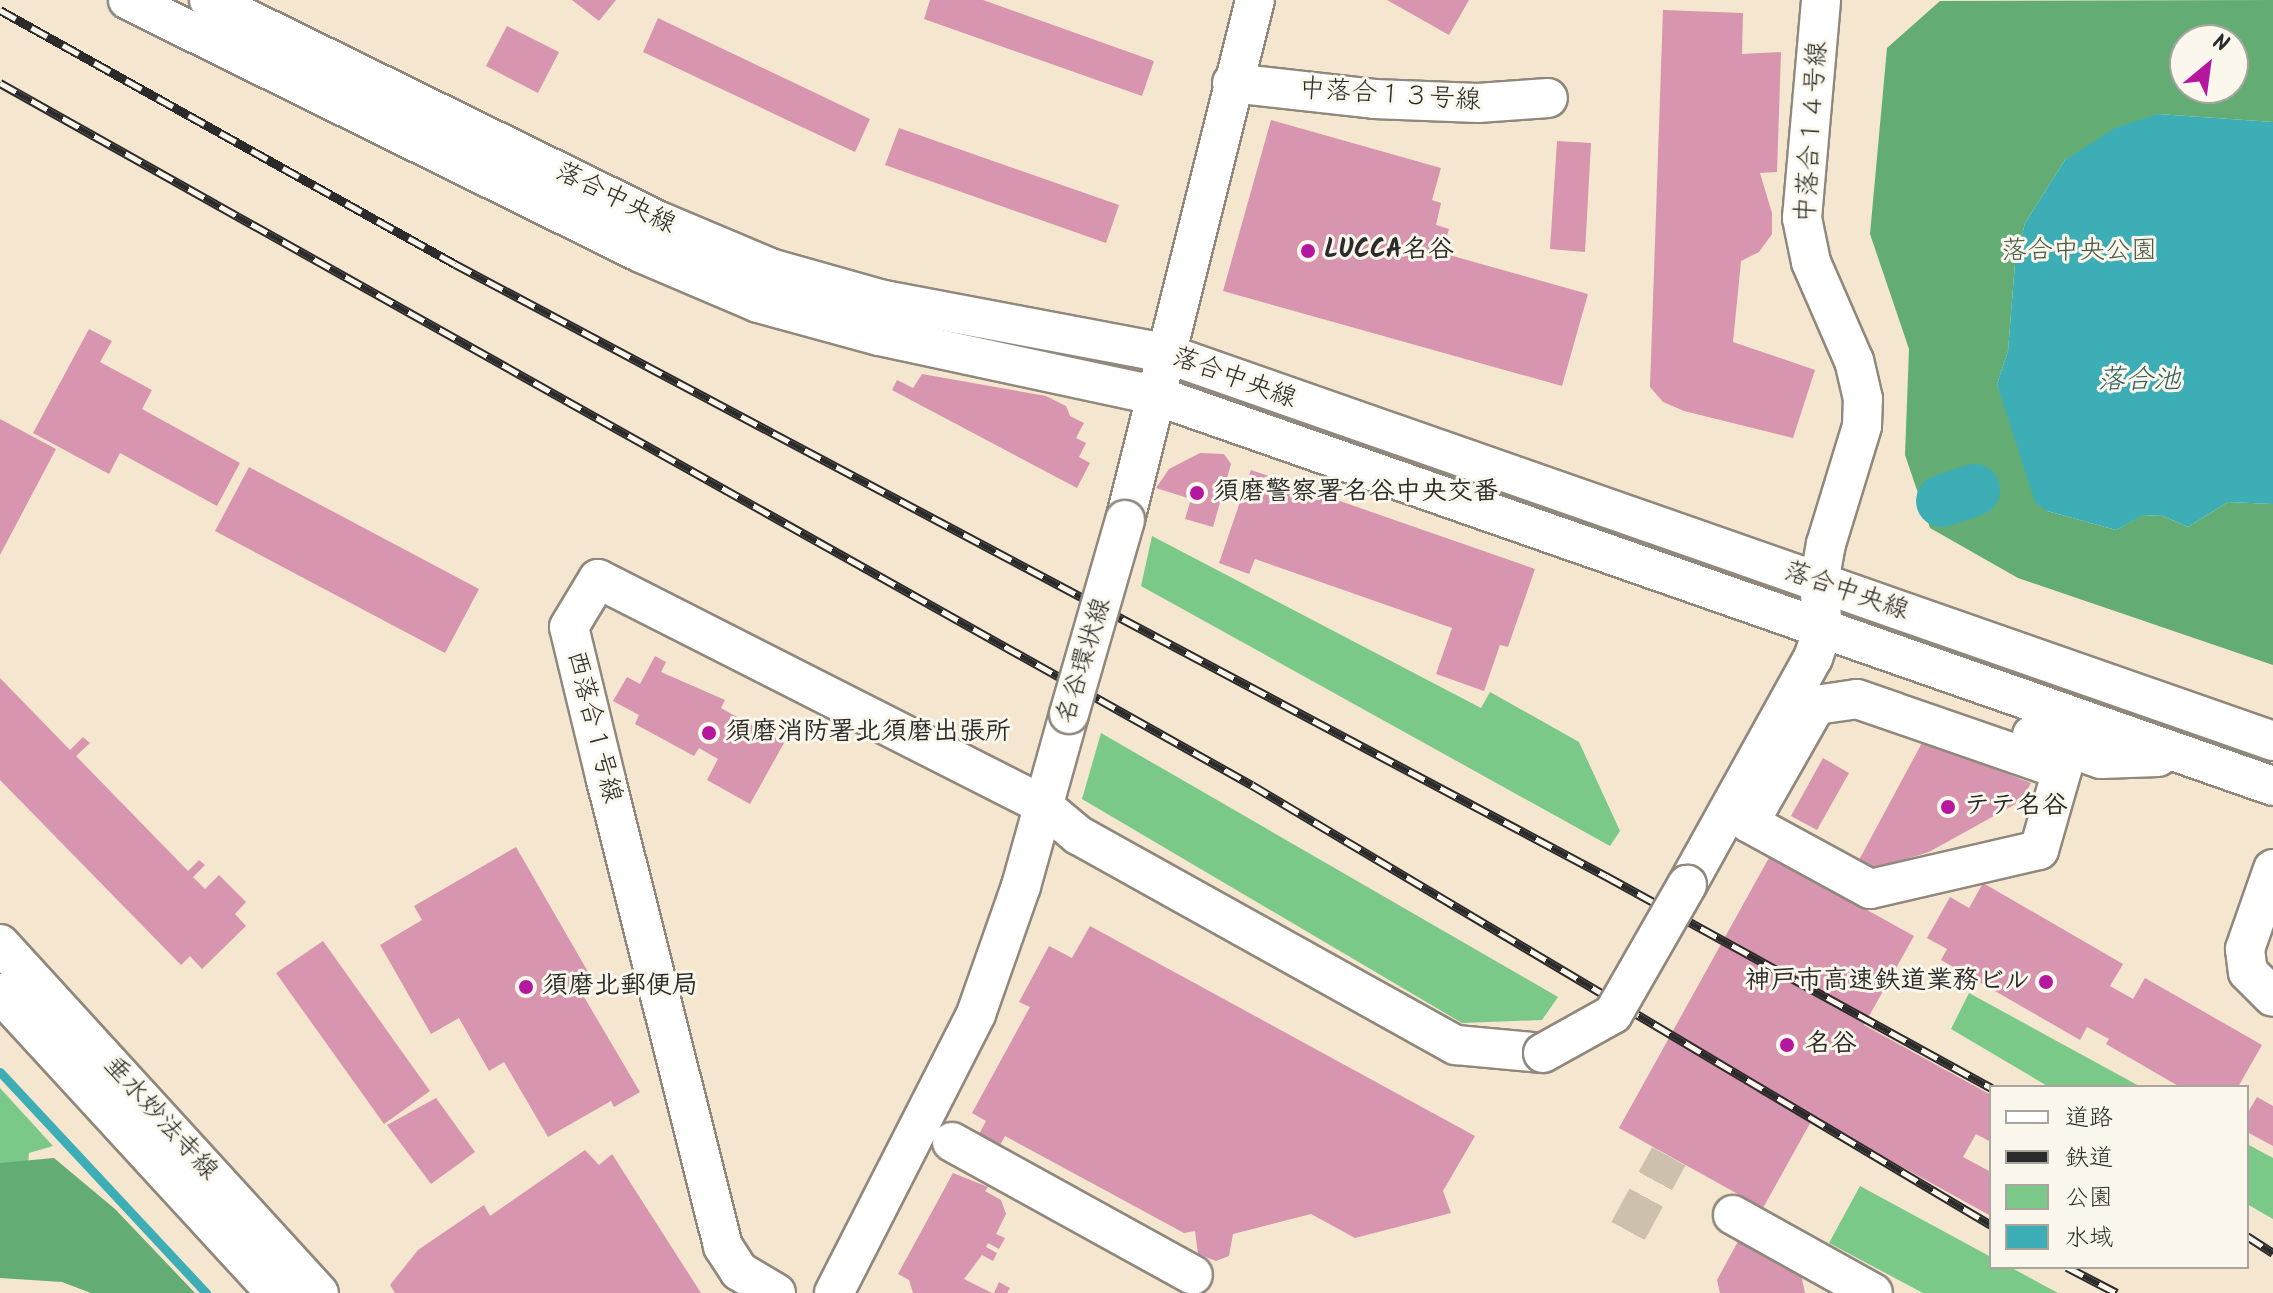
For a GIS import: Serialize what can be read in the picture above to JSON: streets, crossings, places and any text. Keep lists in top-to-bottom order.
{
  "streets": {
    "street": [
      "中落合１３号線",
      "中落合１４号線",
      "落合中央線",
      "名谷環状線",
      "西落合１号線",
      "垂水妙法寺線"
    ]
  },
  "crossings": [
    ["中落合１３号線", "名谷環状線"],
    ["中落合１４号線", "落合中央線"],
    ["落合中央線", "名谷環状線"],
    ["落合中央線", "西落合１号線"],
    ["名谷環状線", "西落合１号線"]
  ],
  "water": ["落合池"],
  "parks": ["落合中央公園"],
  "places": [
    "LUCCA名谷",
    "須磨警察署名谷中央交番",
    "須磨消防署北須磨出張所",
    "テテ名谷",
    "神戸市高速鉄道業務ビル",
    "須磨北郵便局",
    "名谷"
  ],
  "legend": [
    "道路",
    "鉄道",
    "公園",
    "水域"
  ],
  "north": "top right"
}
